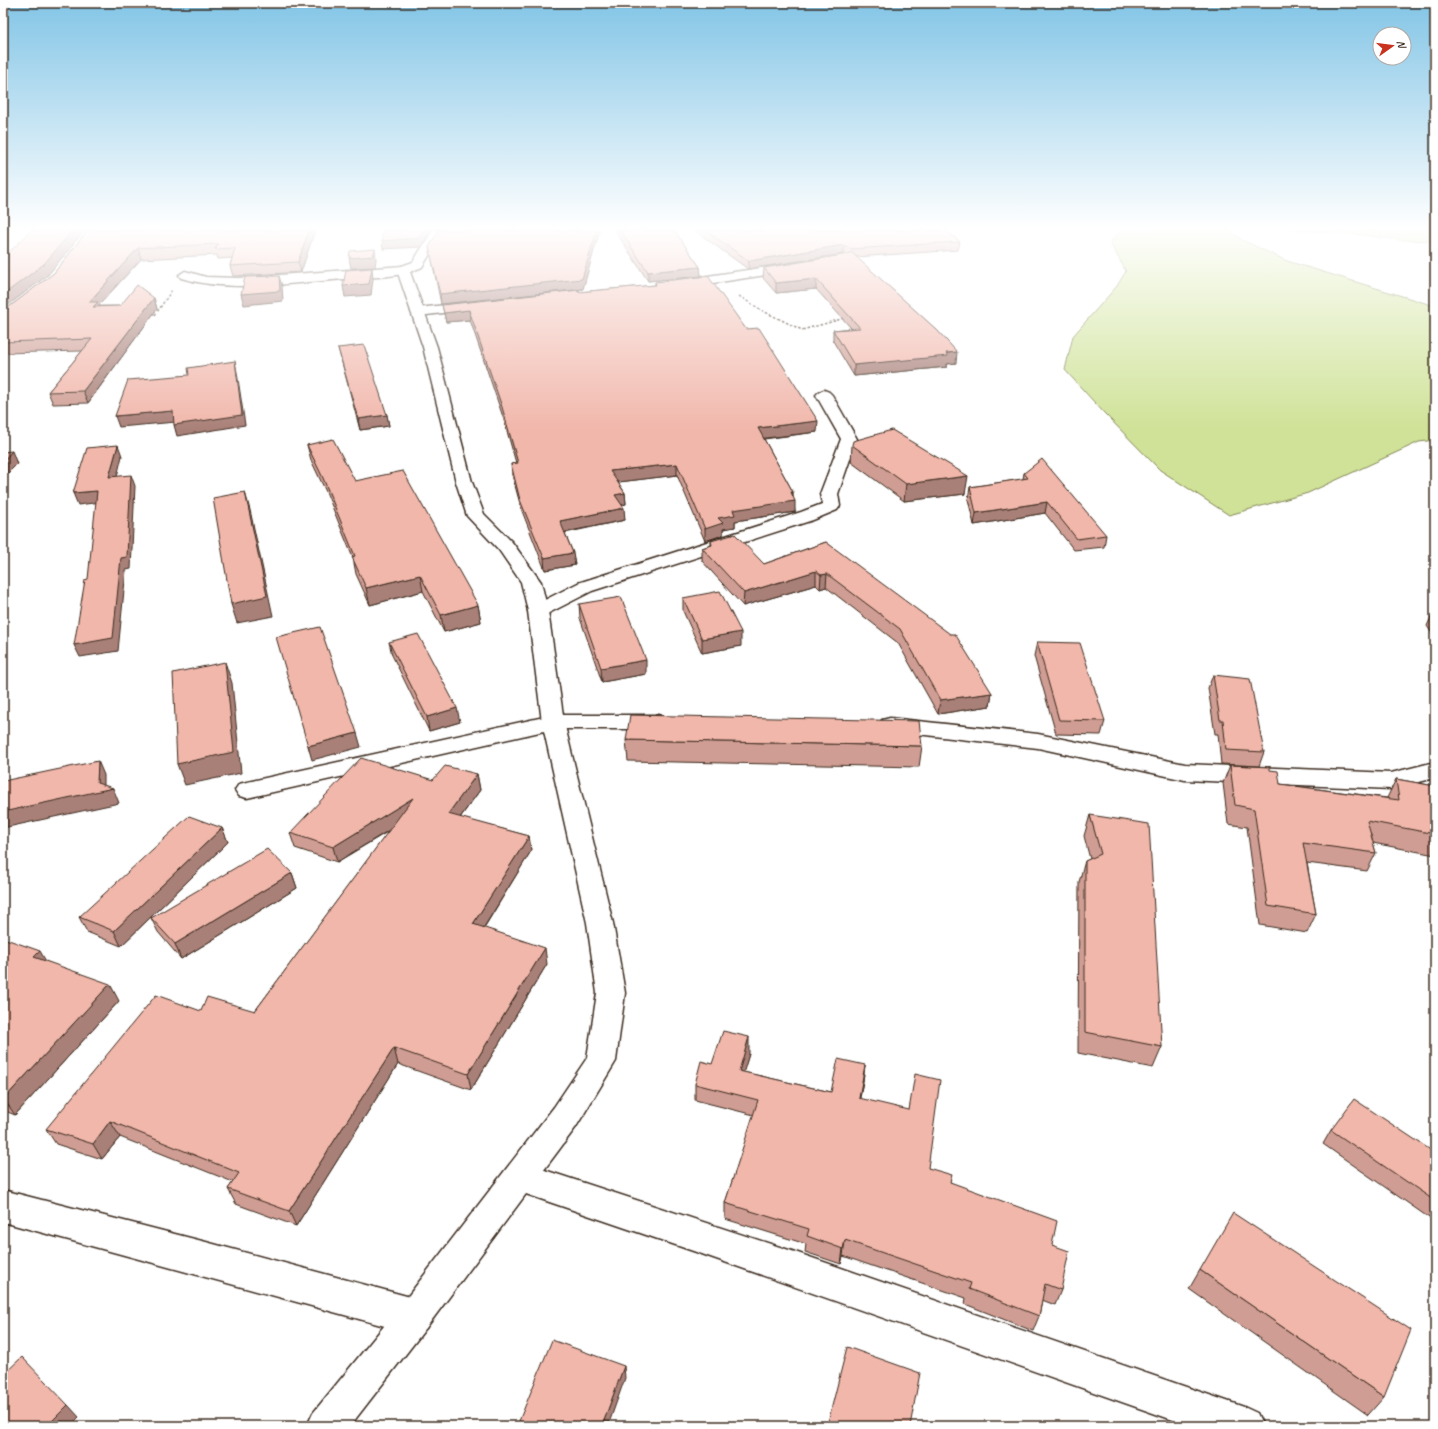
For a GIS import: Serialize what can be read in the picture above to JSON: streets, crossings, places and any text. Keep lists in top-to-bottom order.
{
  "north": "right"
}
